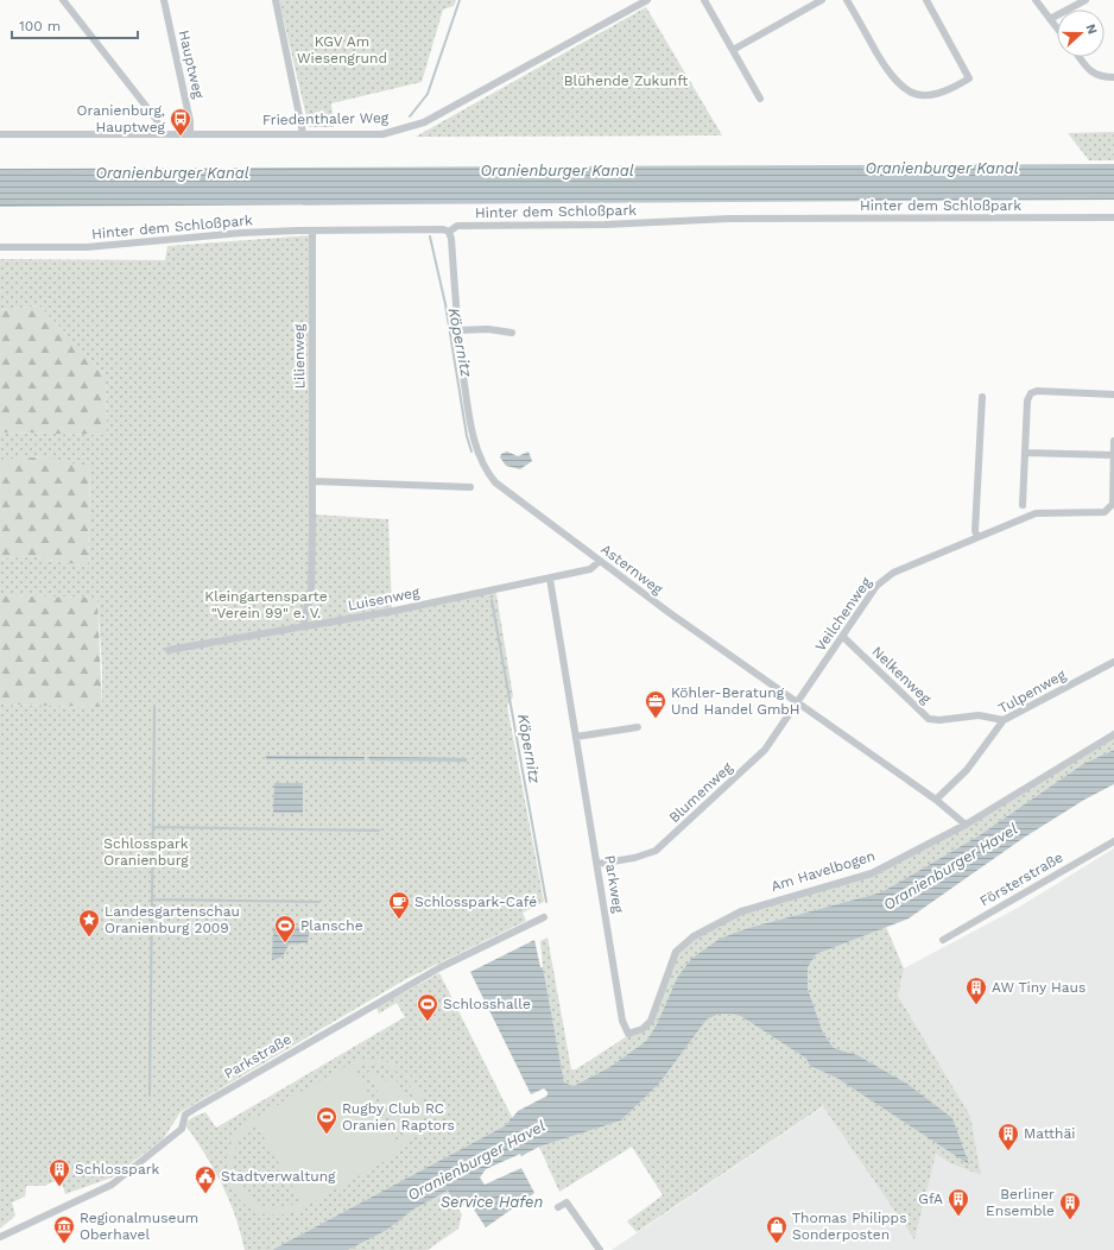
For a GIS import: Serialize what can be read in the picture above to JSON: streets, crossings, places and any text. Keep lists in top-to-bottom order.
{
  "streets": {
    "street": [
      "Hauptweg",
      "Friedenthaler Weg",
      "Hinter dem Schloßpark",
      "Lilienweg",
      "Asternweg",
      "Luisenweg",
      "Veilchenweg",
      "Nelkenweg",
      "Tulpenweg",
      "Blumenweg",
      "Am Havelbogen",
      "Försterstraße",
      "Parkweg",
      "Parkstraße"
    ]
  },
  "crossings": [
    ["Hauptweg", "Friedenthaler Weg"],
    ["Hinter dem Schloßpark", "Lilienweg"],
    ["Hinter dem Schloßpark", "Asternweg"],
    ["Lilienweg", "Luisenweg"],
    ["Asternweg", "Luisenweg"],
    ["Asternweg", "Veilchenweg"],
    ["Asternweg", "Tulpenweg"],
    ["Asternweg", "Blumenweg"],
    ["Asternweg", "Am Havelbogen"],
    ["Luisenweg", "Parkweg"],
    ["Veilchenweg", "Nelkenweg"],
    ["Veilchenweg", "Blumenweg"],
    ["Nelkenweg", "Tulpenweg"],
    ["Blumenweg", "Parkweg"],
    ["Am Havelbogen", "Parkweg"]
  ],
  "water": [
    "Oranienburger Kanal",
    "Köpernitz",
    "Oranienburger Havel",
    "Service Hafen"
  ],
  "parks": [
    "KGV Am Wiesengrund",
    "Blühende Zukunft",
    "Kleingartensparte \"Verein 99\" e. V.",
    "Schlosspark Oranienburg"
  ],
  "places": {
    "bus stop": ["Oranienburg, Hauptweg"],
    "office": ["Köhler-Beratung Und Handel GmbH"],
    "cafe": ["Schlosspark-Café"],
    "place": ["Landesgartenschau Oranienburg 2009"],
    "sports": ["Plansche", "Schlosshalle", "Rugby Club RC Oranien Raptors"],
    "building": [
      "AW Tiny Haus",
      "Matthäi",
      "Schlosspark",
      "GfA",
      "Berliner Ensemble"
    ],
    "public building": ["Stadtverwaltung"],
    "museum": ["Regionalmuseum Oberhavel"],
    "shop": ["Thomas Philipps Sonderposten"]
  },
  "scale_bar": "100 m",
  "north": "right"
}
